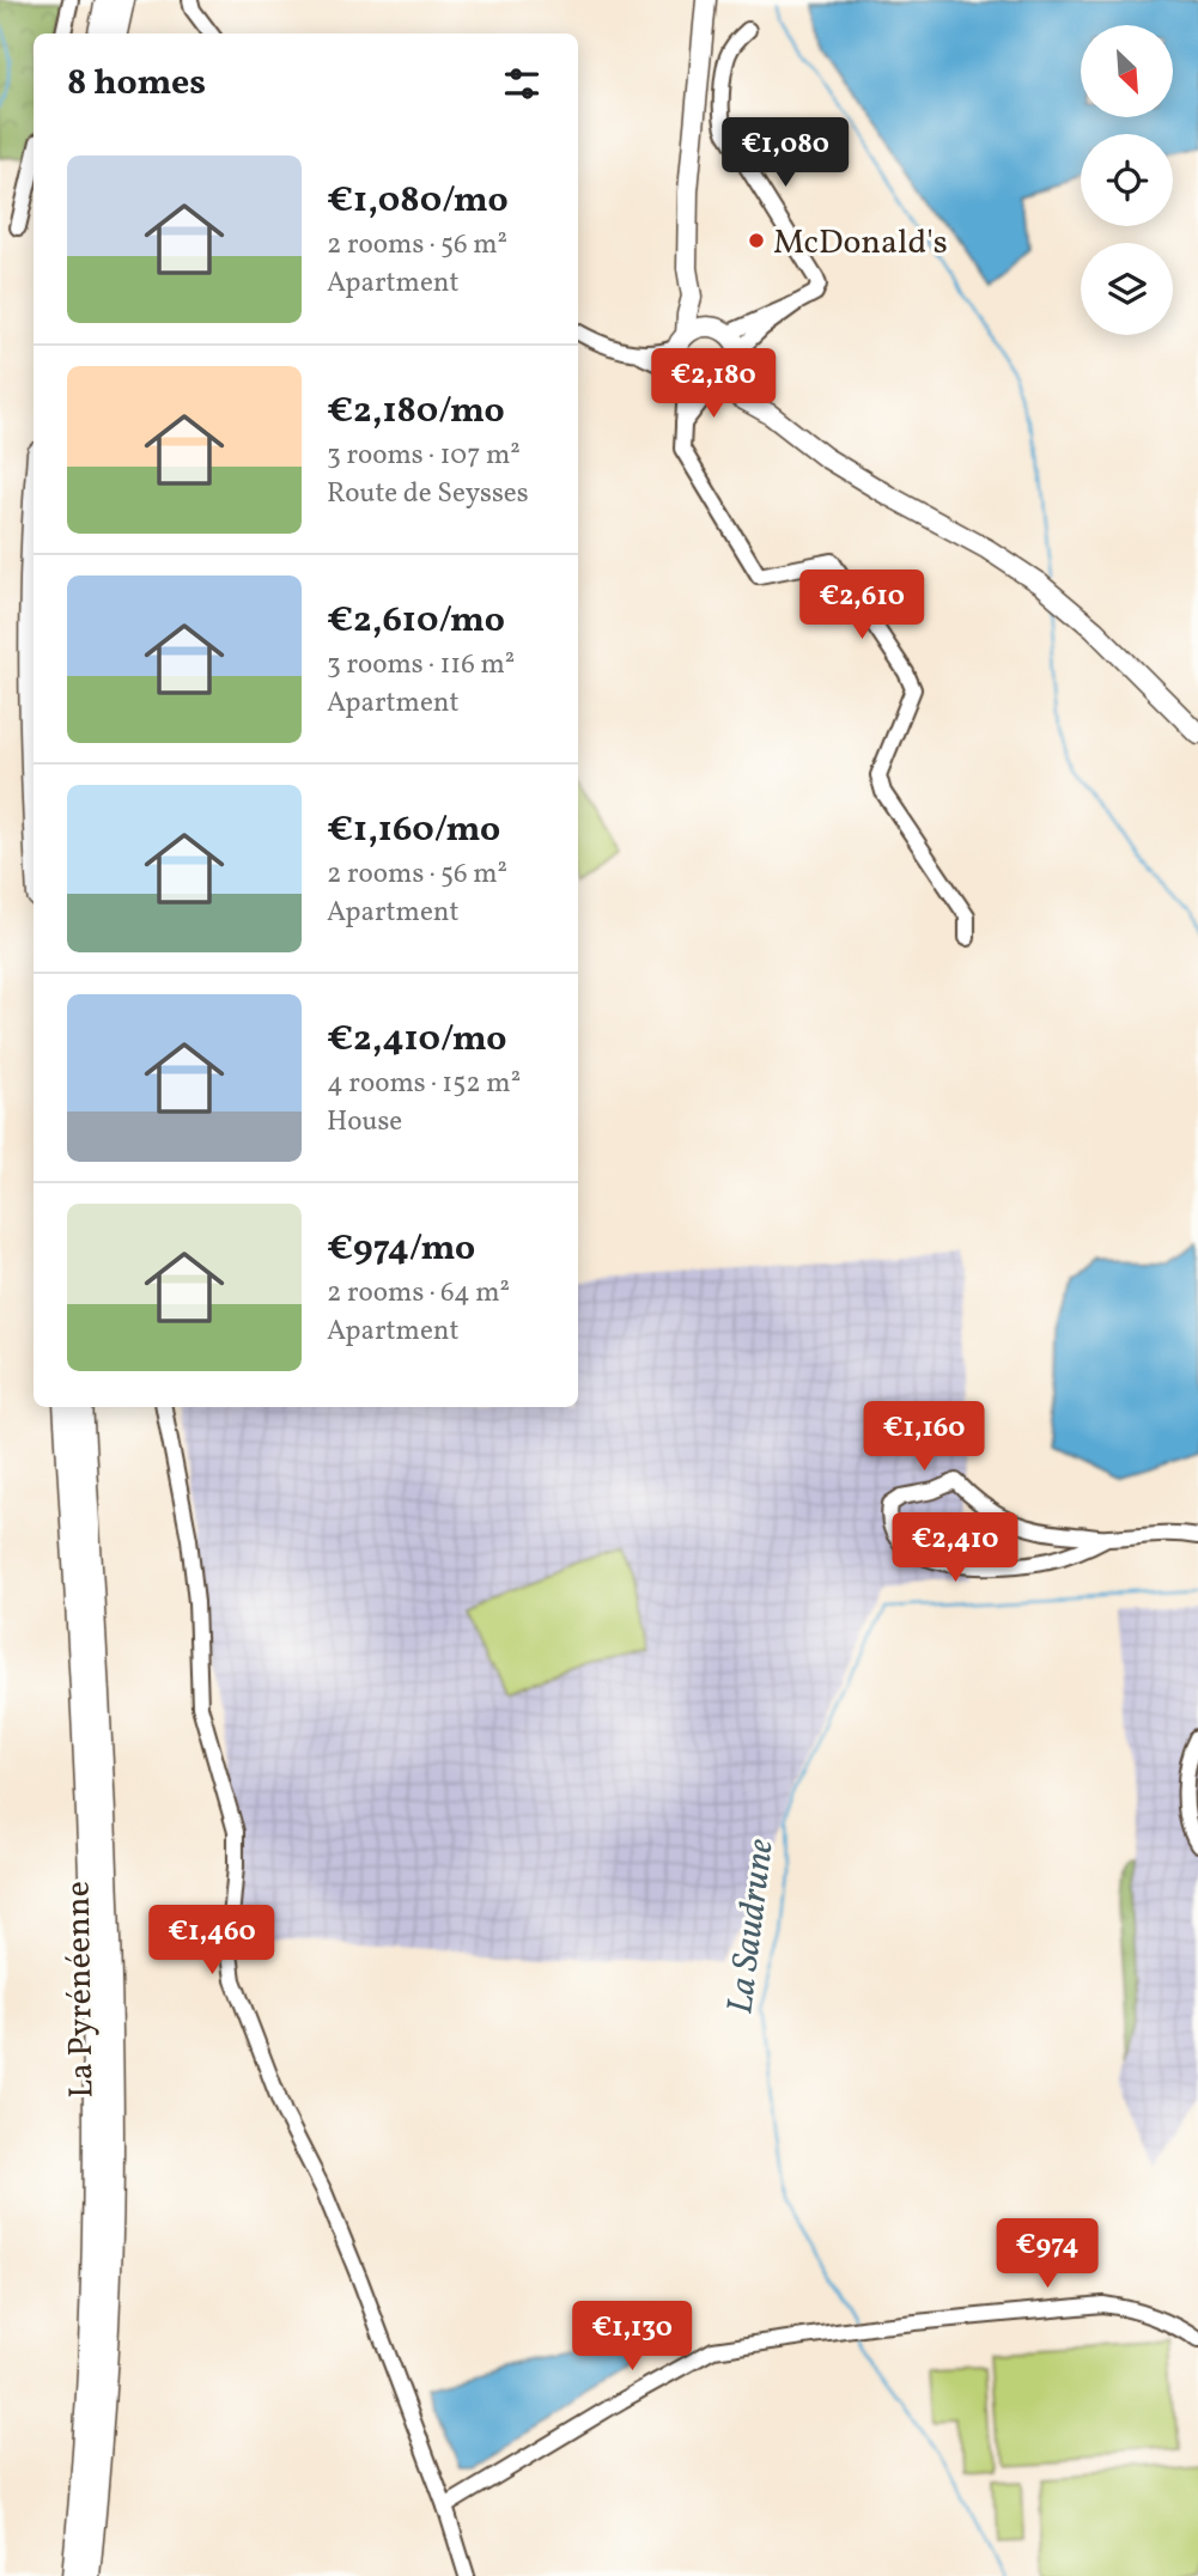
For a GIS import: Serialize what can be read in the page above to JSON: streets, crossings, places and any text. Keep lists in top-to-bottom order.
{
  "streets": {
    "highway": ["La Pyrénéenne"]
  },
  "water": ["La Saudrune"],
  "places": ["McDonald's"],
  "north": "bottom right",
  "page": {
    "heading": "8 homes",
    "price": [
      "€1,080",
      "€2,180",
      "€2,610",
      "€1,160",
      "€2,410",
      "€1,460",
      "€974",
      "€1,130"
    ],
    "list": [
      {
        "name": "€1,080/mo",
        "note": "2 rooms · 56 m² · Apartment"
      },
      {
        "name": "€2,180/mo",
        "note": "3 rooms · 107 m² · Route de Seysses"
      },
      {
        "name": "€2,610/mo",
        "note": "3 rooms · 116 m² · Apartment"
      },
      {
        "name": "€1,160/mo",
        "note": "2 rooms · 56 m² · Apartment"
      },
      {
        "name": "€2,410/mo",
        "note": "4 rooms · 152 m² · House"
      },
      {
        "name": "€974/mo",
        "note": "2 rooms · 64 m² · Apartment"
      }
    ]
  }
}
